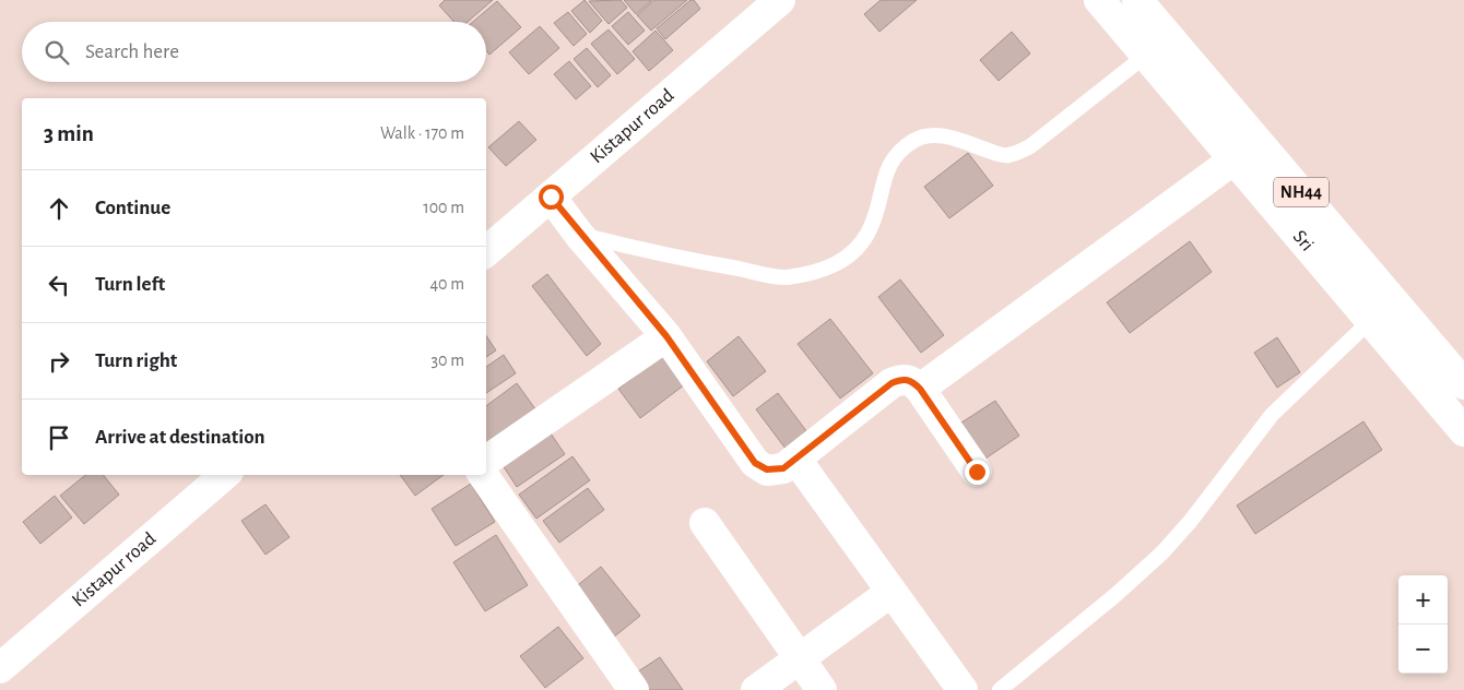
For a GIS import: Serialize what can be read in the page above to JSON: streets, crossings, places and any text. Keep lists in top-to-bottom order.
{
  "streets": {
    "main road": ["Kistapur road", "NH44", "Sri"]
  },
  "crossings": [
    ["NH44", "Sri"]
  ],
  "page": {
    "search": "Search here",
    "heading": ["3 min", "Walk · 170 m"],
    "list": [
      ["Continue", "100 m"],
      ["Turn left", "40 m"],
      ["Turn right", "30 m"],
      "Arrive at destination"
    ],
    "map_buttons": ["+", "−"]
  }
}
